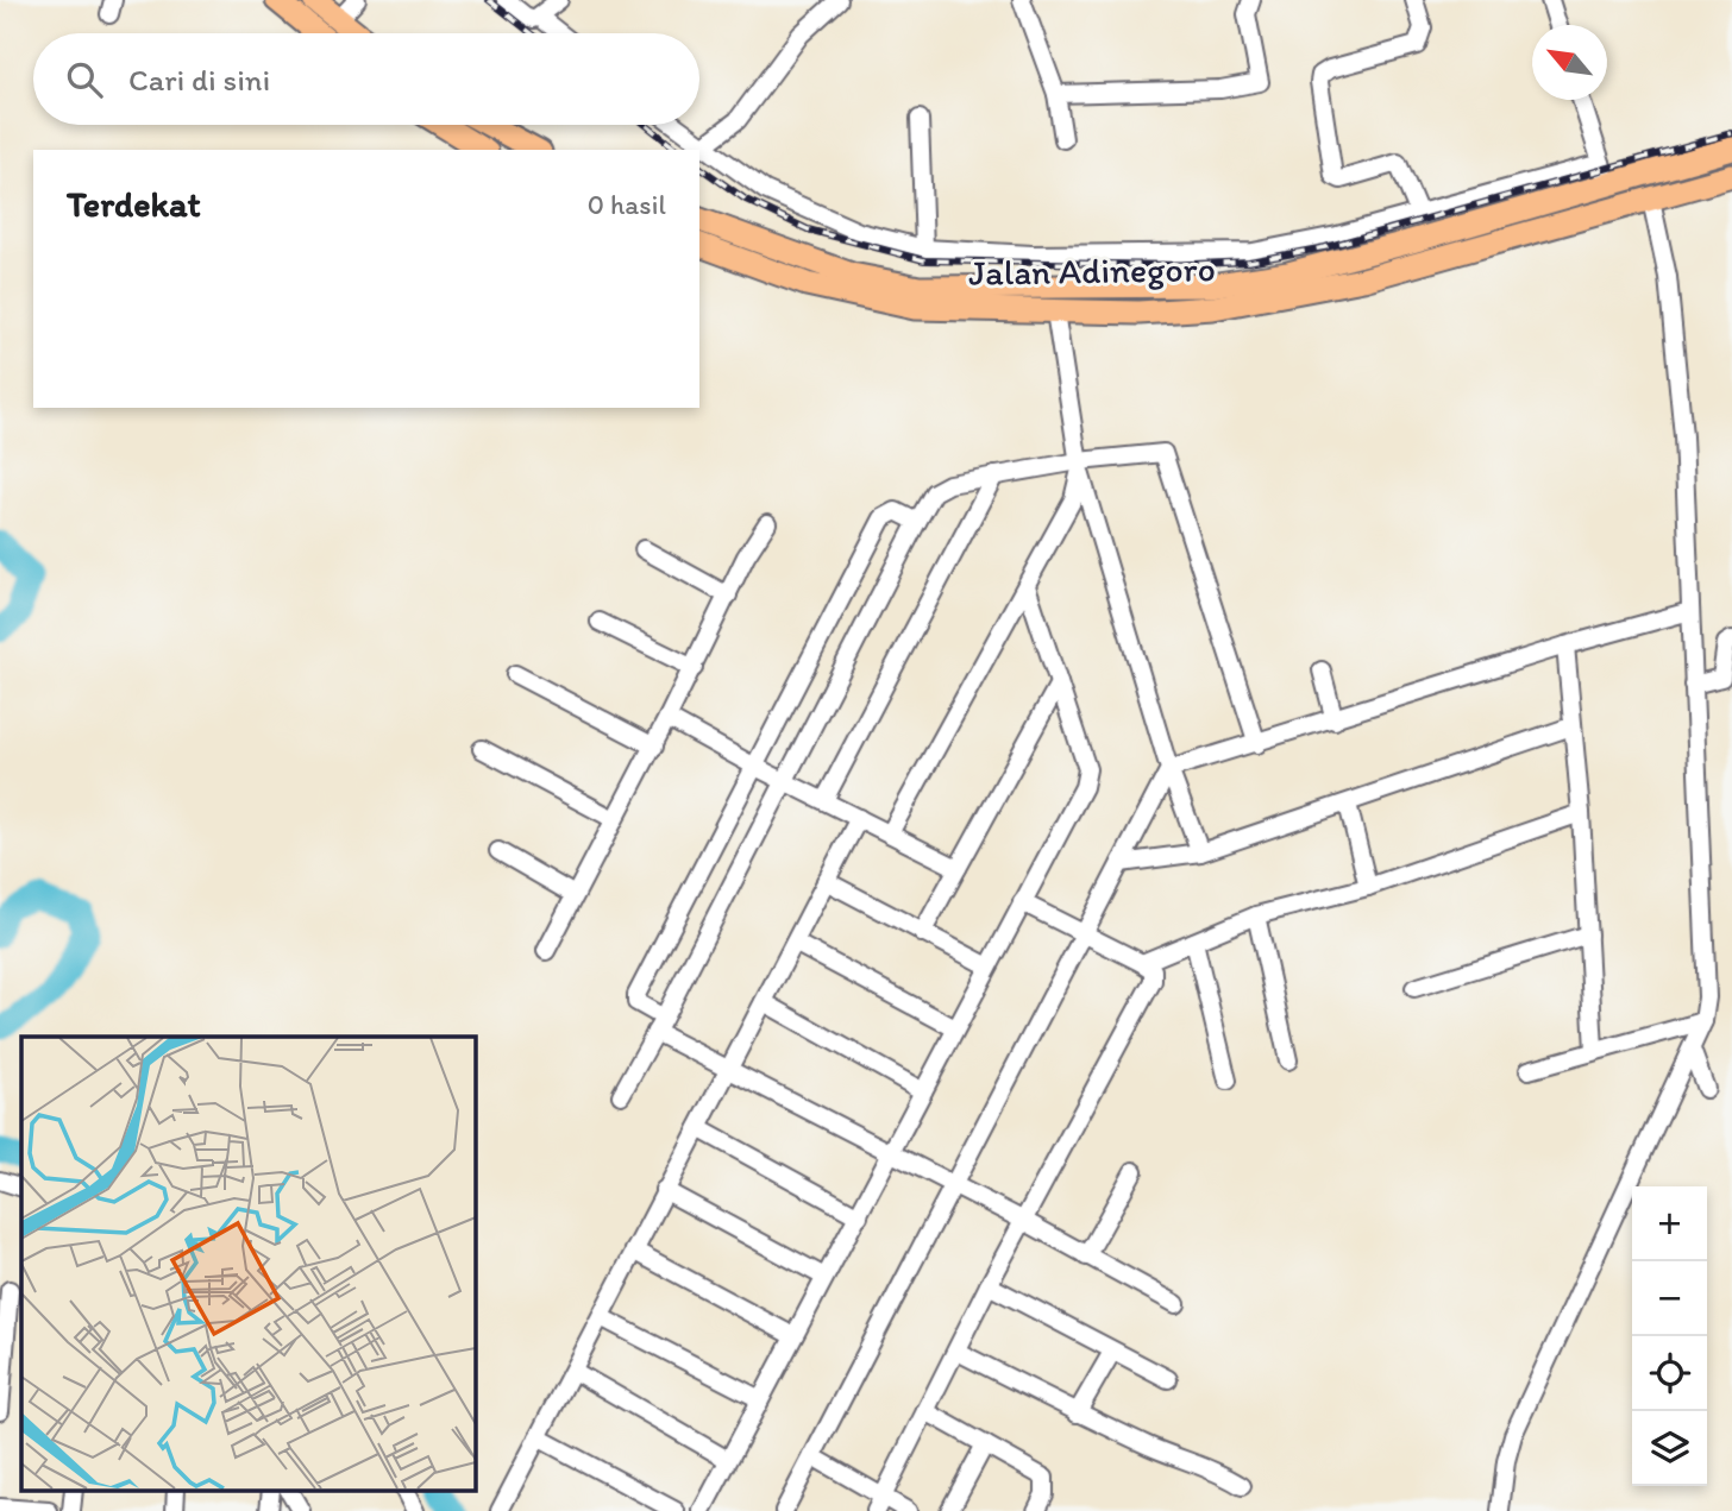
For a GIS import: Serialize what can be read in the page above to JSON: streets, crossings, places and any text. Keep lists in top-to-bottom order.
{
  "streets": {
    "highway": ["Jalan Adinegoro"]
  },
  "north": "top left",
  "page": {
    "search": "Cari di sini",
    "heading": ["Terdekat", "0 hasil"],
    "map_buttons": ["+", "−"]
  }
}
